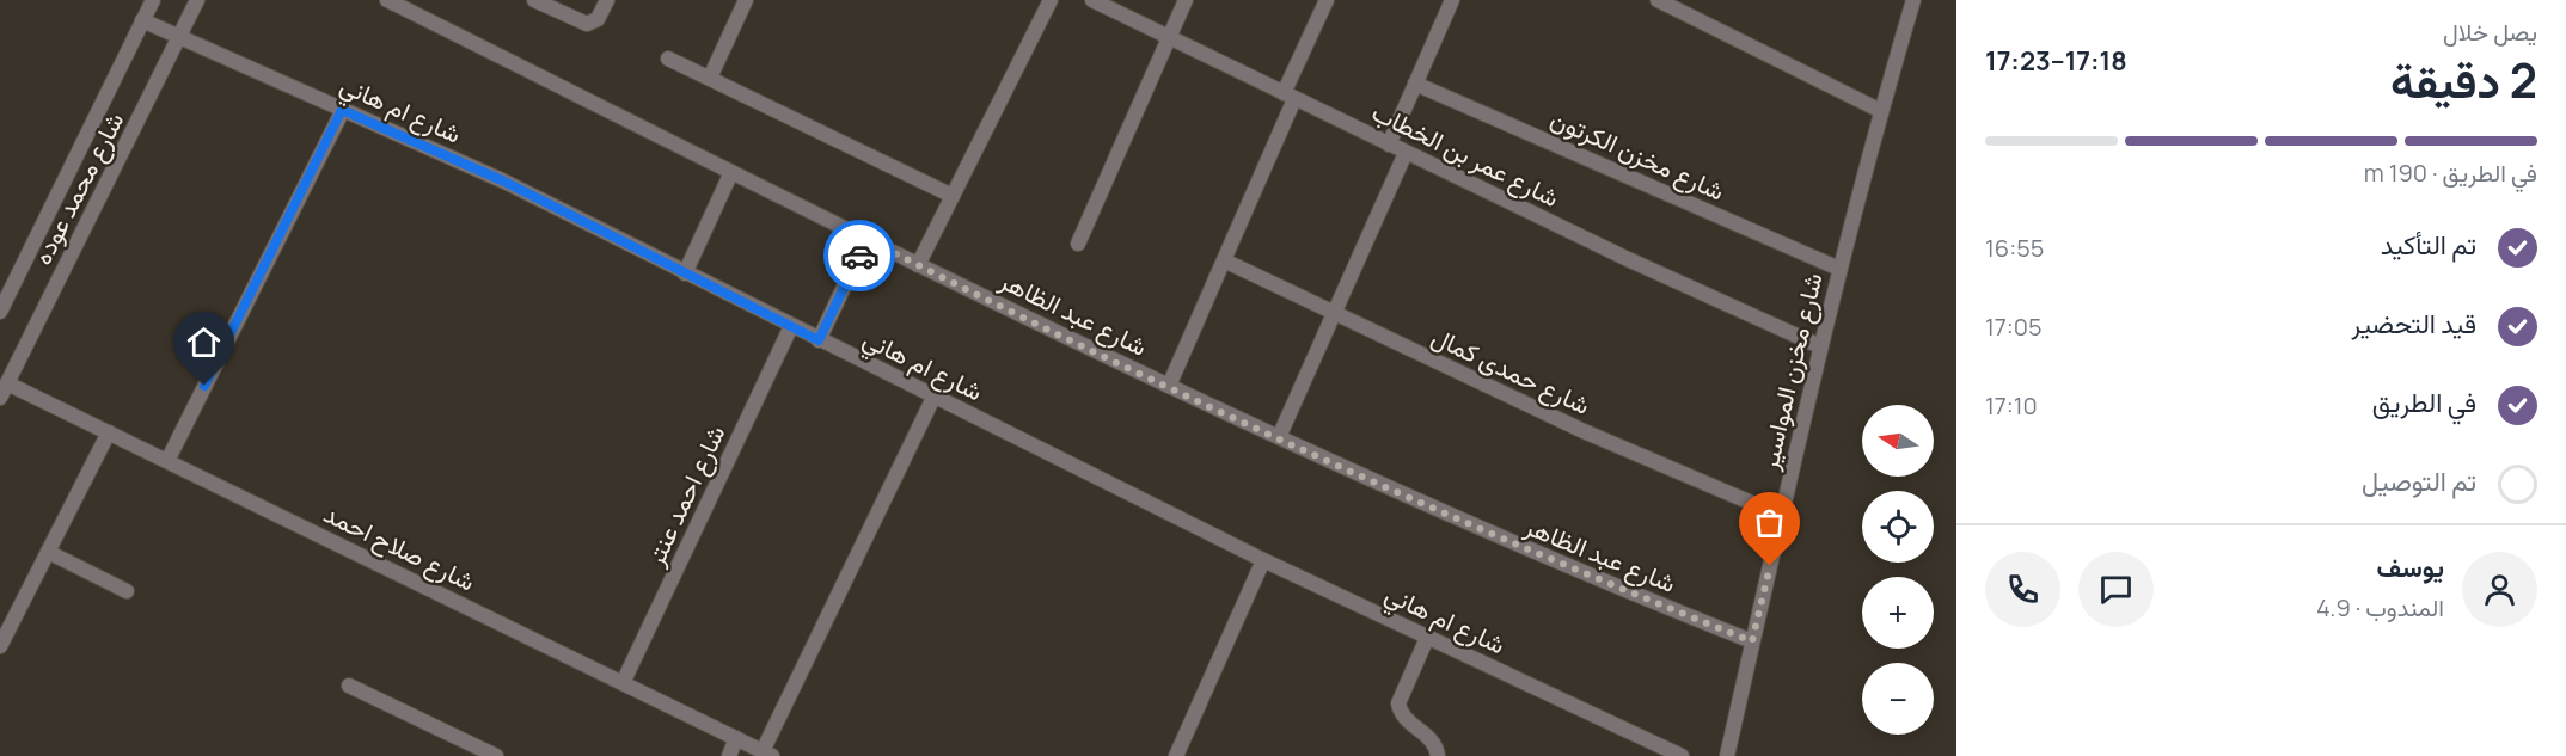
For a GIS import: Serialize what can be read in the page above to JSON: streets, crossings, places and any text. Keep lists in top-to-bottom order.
{
  "streets": {
    "street": [
      "شارع ام هاني",
      "شارع عمر بن الخطاب",
      "شارع مخزن الكرتون",
      "شارع محمد عوده",
      "شارع عبد الظاهر",
      "شارع حمدى كمال",
      "شارع مخزن المواسير",
      "شارع احمد عنتر",
      "شارع صلاح احمد"
    ]
  },
  "crossings": [
    ["شارع ام هاني", "شارع محمد عوده"],
    ["شارع ام هاني", "شارع احمد عنتر"],
    ["شارع عمر بن الخطاب", "شارع مخزن المواسير"],
    ["شارع مخزن الكرتون", "شارع مخزن المواسير"],
    ["شارع محمد عوده", "شارع صلاح احمد"],
    ["شارع عبد الظاهر", "شارع مخزن المواسير"],
    ["شارع حمدى كمال", "شارع مخزن المواسير"],
    ["شارع احمد عنتر", "شارع صلاح احمد"]
  ],
  "north": "left",
  "page": {
    "heading": ["2 دقيقة", "يصل خلال", "17:18–17:23"],
    "panel": ["يوسف", "المندوب · 4.9"],
    "bar": "في الطريق · 190 m",
    "list": [
      ["تم التأكيد", "16:55"],
      ["قيد التحضير", "17:05"],
      ["في الطريق", "17:10"],
      "تم التوصيل"
    ],
    "map_buttons": ["+", "−"]
  }
}
